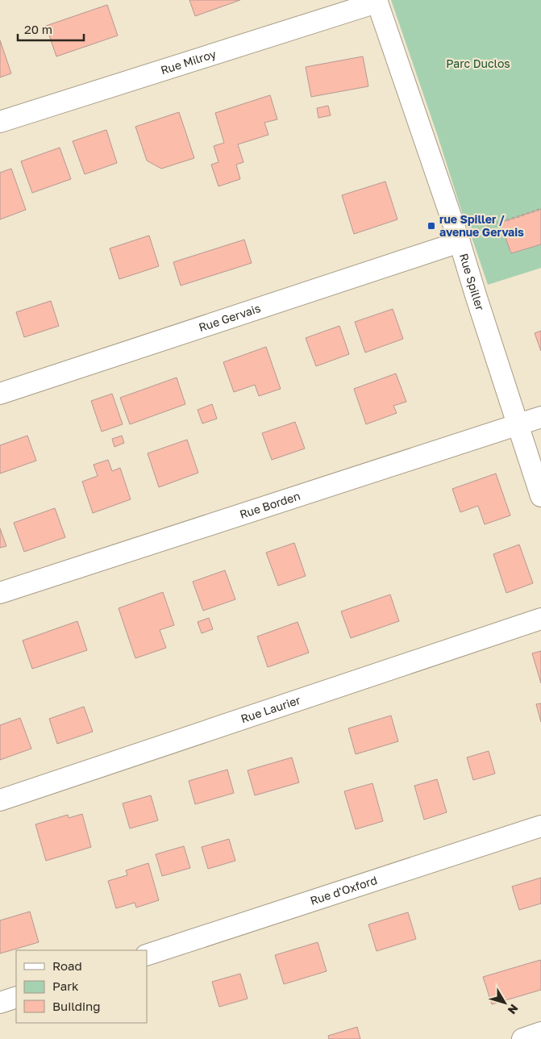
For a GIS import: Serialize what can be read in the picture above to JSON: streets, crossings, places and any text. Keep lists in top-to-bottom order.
{
  "streets": {
    "street": [
      "Rue Milroy",
      "Rue Spiller",
      "Rue Gervais",
      "Rue Borden",
      "Rue Laurier",
      "Rue d'Oxford"
    ]
  },
  "crossings": [
    ["Rue Milroy", "Rue Spiller"],
    ["Rue Spiller", "Rue Gervais"],
    ["Rue Spiller", "Rue Borden"]
  ],
  "parks": ["Parc Duclos"],
  "places": {
    "transit": ["rue Spiller / avenue Gervais"]
  },
  "legend": ["Road", "Park", "Building"],
  "scale_bar": "20 m",
  "north": "bottom right"
}
